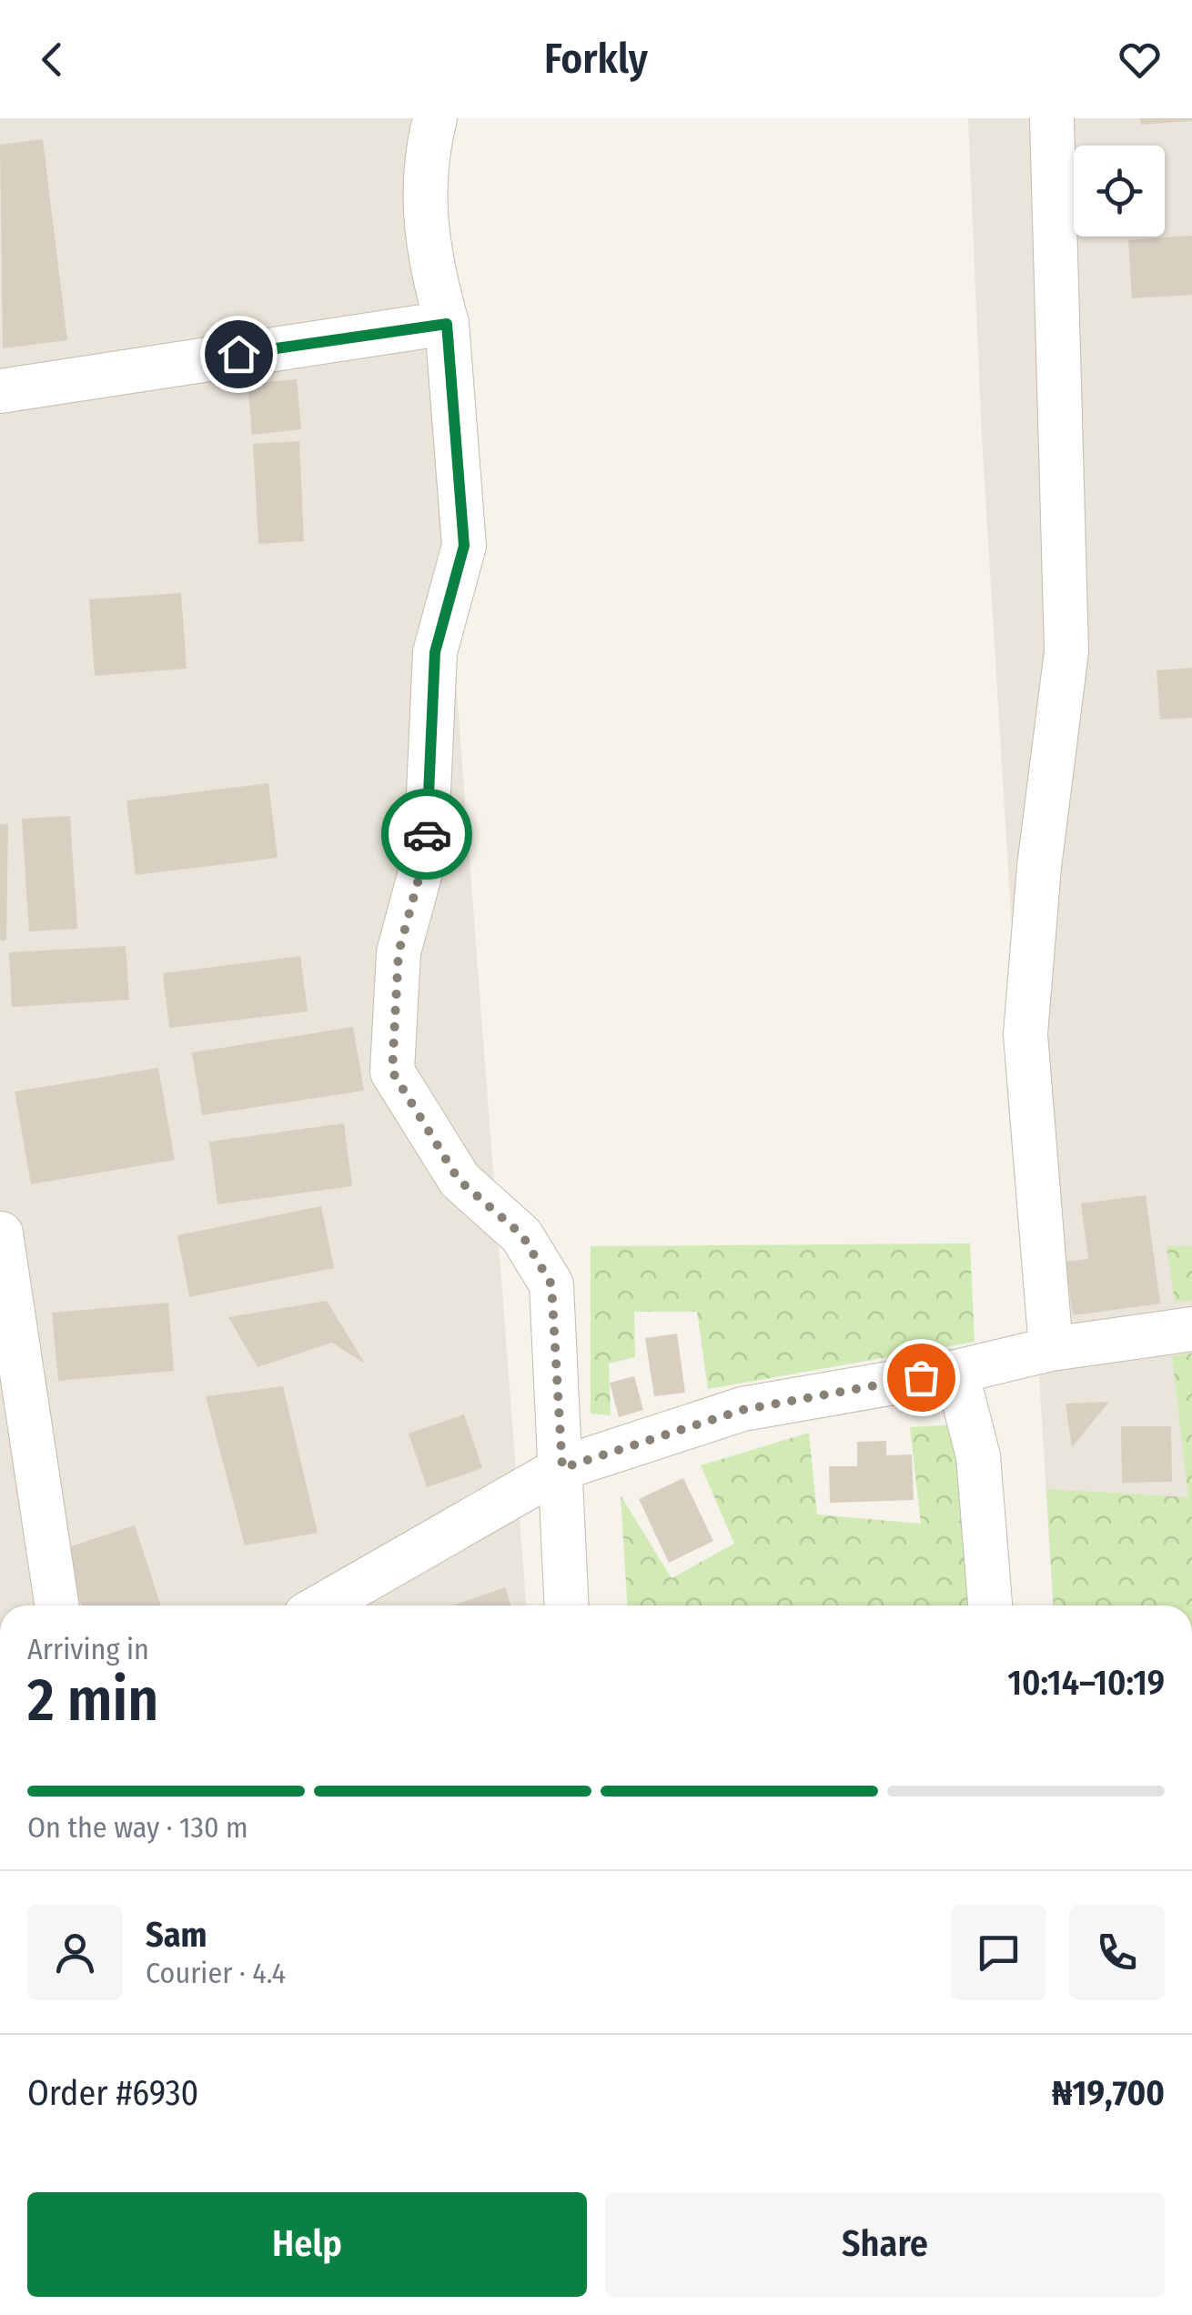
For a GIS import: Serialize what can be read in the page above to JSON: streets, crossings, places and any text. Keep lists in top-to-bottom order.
{
  "page": {
    "header": "Forkly",
    "heading": ["2 min", "Arriving in", "10:14–10:19"],
    "panel": [
      "Sam",
      "Courier · 4.4",
      "Order #6930",
      "₦19,700"
    ],
    "bar": "On the way · 130 m",
    "buttons": ["Help", "Share"]
  }
}
